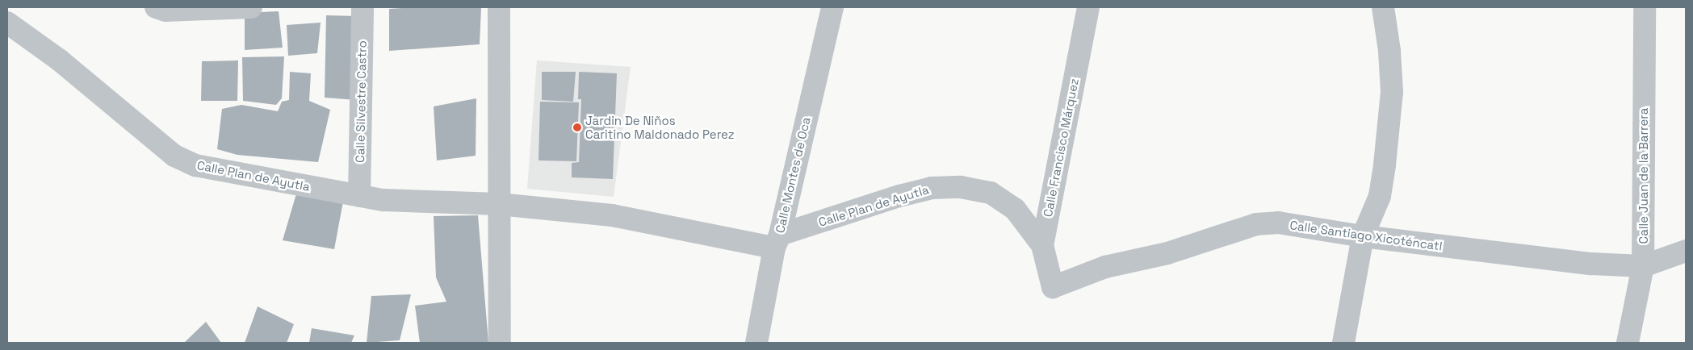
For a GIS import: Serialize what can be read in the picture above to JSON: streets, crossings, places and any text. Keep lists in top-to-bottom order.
{
  "streets": {
    "street": [
      "Calle Silvestre Castro",
      "Calle Francisco Márquez",
      "Calle Montes de Oca",
      "Calle Plan de Ayutla",
      "Calle Juan de la Barrera",
      "Calle Santiago Xicoténcatl"
    ]
  },
  "crossings": [
    ["Calle Silvestre Castro", "Calle Plan de Ayutla"],
    ["Calle Francisco Márquez", "Calle Plan de Ayutla"],
    ["Calle Francisco Márquez", "Calle Santiago Xicoténcatl"],
    ["Calle Montes de Oca", "Calle Plan de Ayutla"],
    ["Calle Juan de la Barrera", "Calle Santiago Xicoténcatl"]
  ],
  "places": ["Jardin De Niños Caritino Maldonado Perez"]
}
